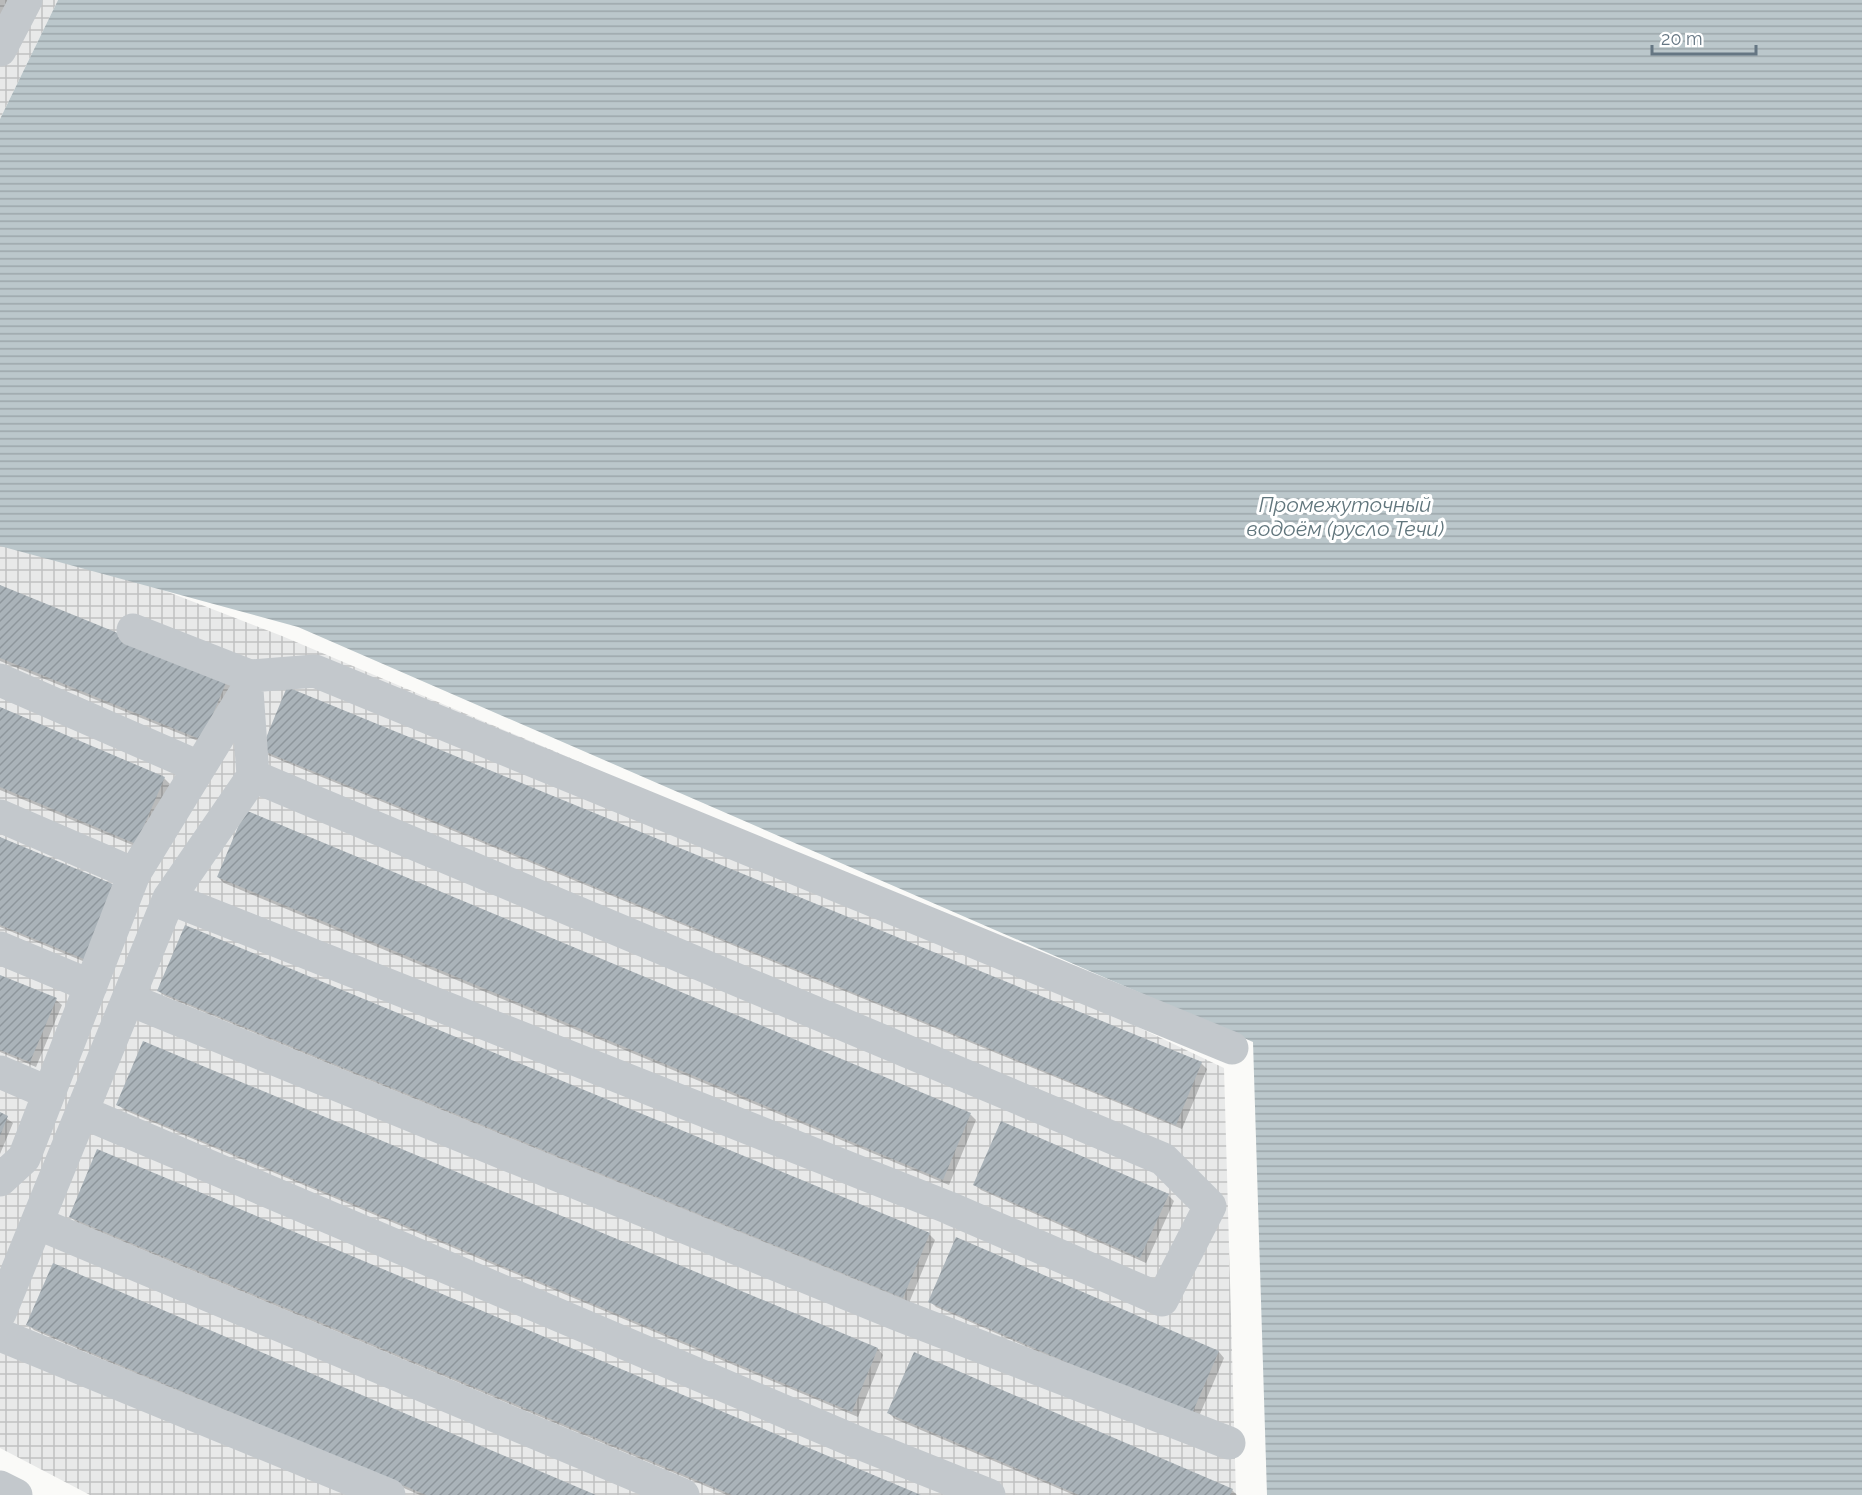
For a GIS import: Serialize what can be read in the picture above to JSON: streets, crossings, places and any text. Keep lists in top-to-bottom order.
{
  "water": ["Промежуточный водоём (русло Течи)"],
  "scale_bar": "20 m"
}
